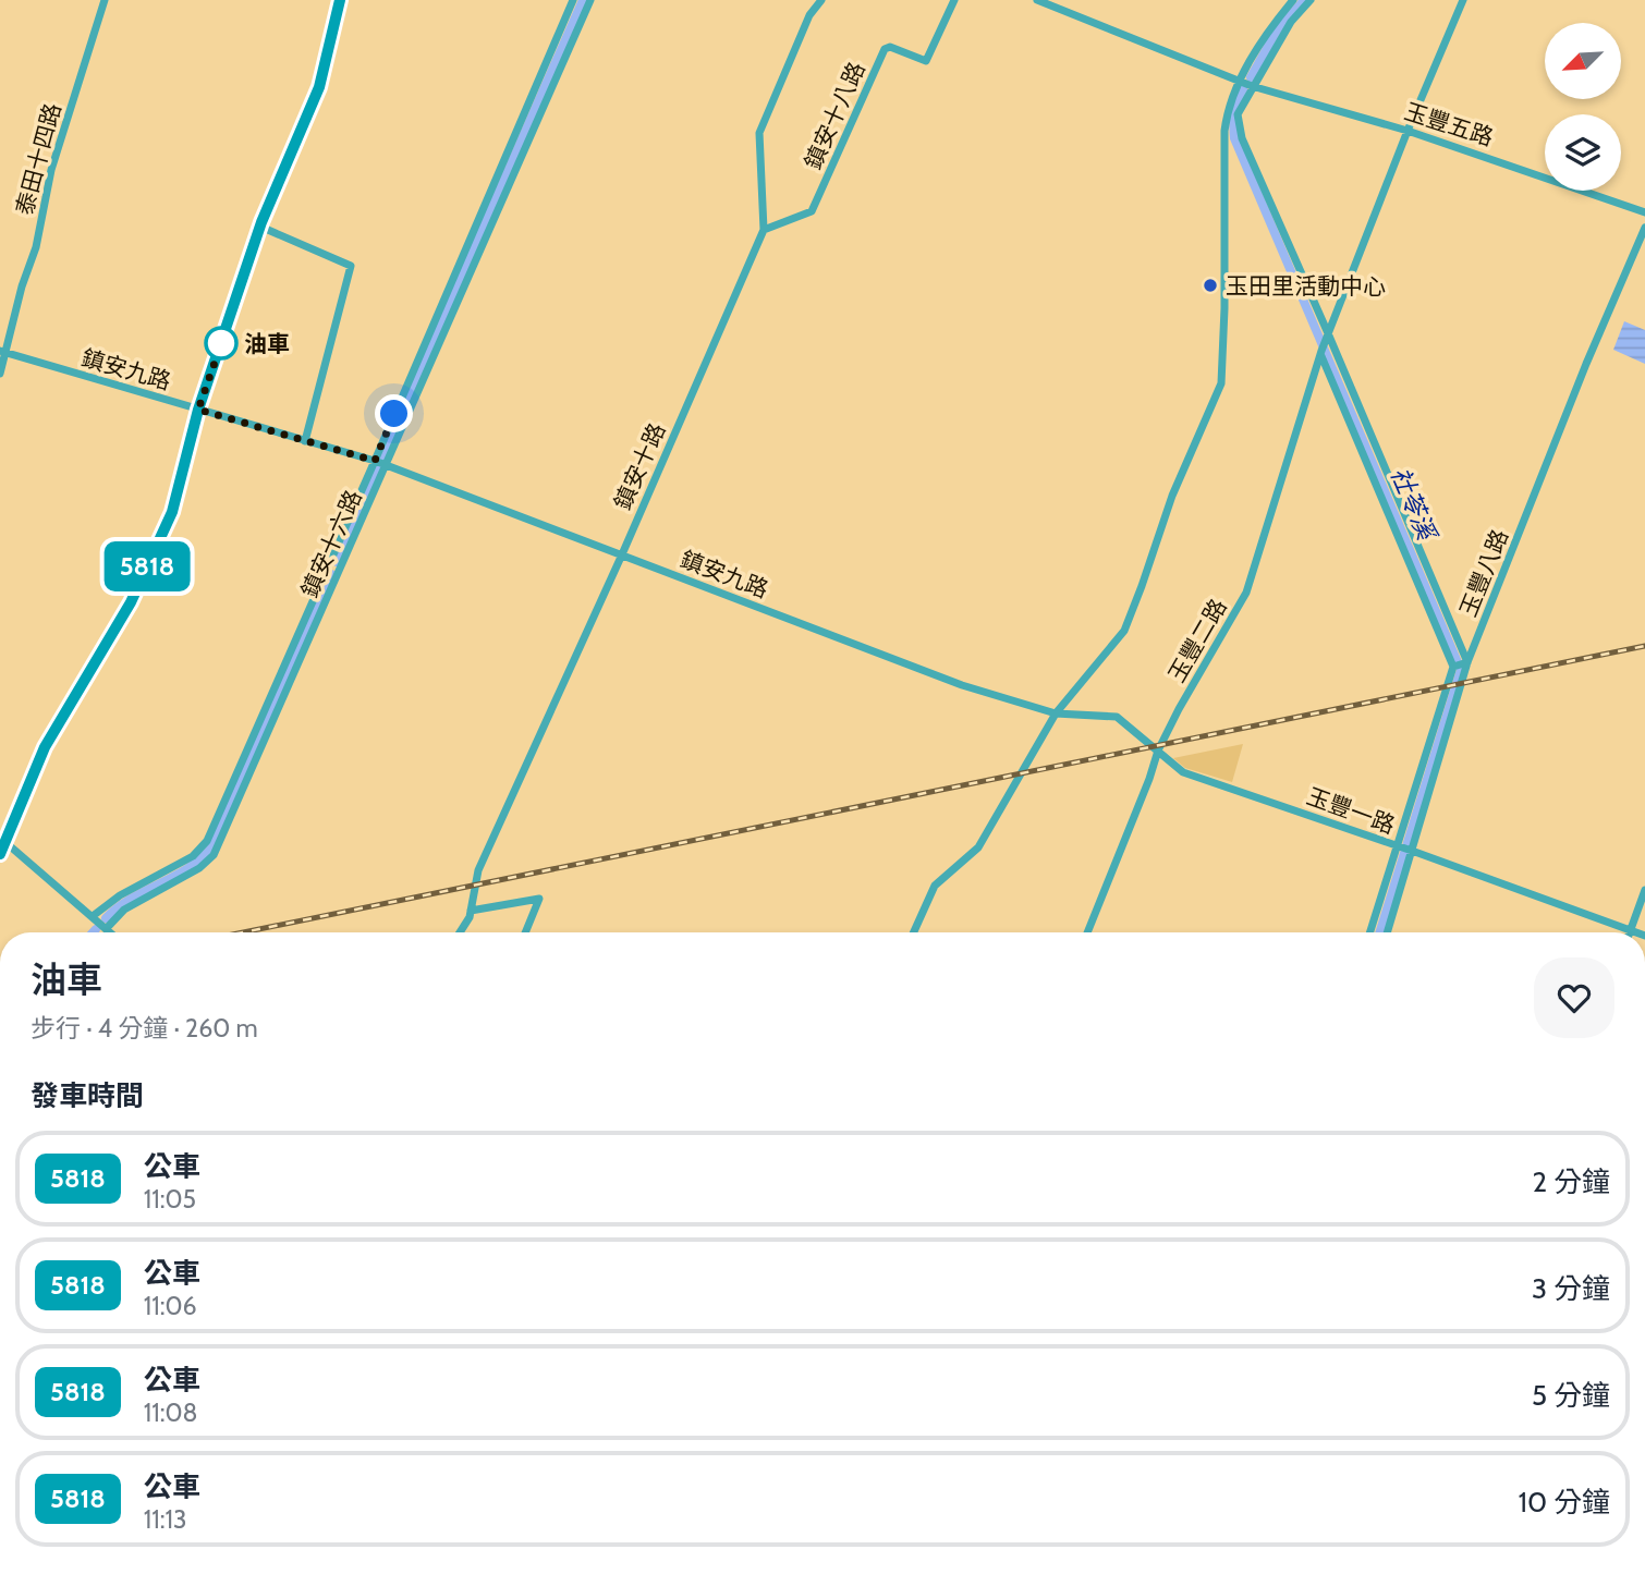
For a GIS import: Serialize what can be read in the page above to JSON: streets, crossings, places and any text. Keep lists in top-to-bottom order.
{
  "streets": {
    "street": [
      "鎮安十八路",
      "玉豐五路",
      "泰田十四路",
      "鎮安九路",
      "鎮安十路",
      "鎮安十六路",
      "玉豐八路",
      "玉豐二路",
      "玉豐一路"
    ]
  },
  "crossings": [
    ["鎮安十八路", "鎮安十路"],
    ["泰田十四路", "鎮安九路"],
    ["鎮安九路", "鎮安十路"],
    ["鎮安九路", "鎮安十六路"],
    ["鎮安九路", "玉豐一路"],
    ["玉豐八路", "玉豐一路"],
    ["玉豐二路", "玉豐一路"]
  ],
  "water": ["社苓溪"],
  "places": ["玉田里活動中心", "油車"],
  "lines": ["bus line 5818"],
  "north": "bottom left",
  "page": {
    "on_map": "5818",
    "heading": [
      ["油車", "步行 · 4 分鐘 · 260 m"],
      "發車時間"
    ],
    "list": [
      {
        "mark": "5818",
        "name": "公車",
        "note": "11:05",
        "value": "2 分鐘"
      },
      {
        "mark": "5818",
        "name": "公車",
        "note": "11:06",
        "value": "3 分鐘"
      },
      {
        "mark": "5818",
        "name": "公車",
        "note": "11:08",
        "value": "5 分鐘"
      },
      {
        "mark": "5818",
        "name": "公車",
        "note": "11:13",
        "value": "10 分鐘"
      }
    ]
  }
}
